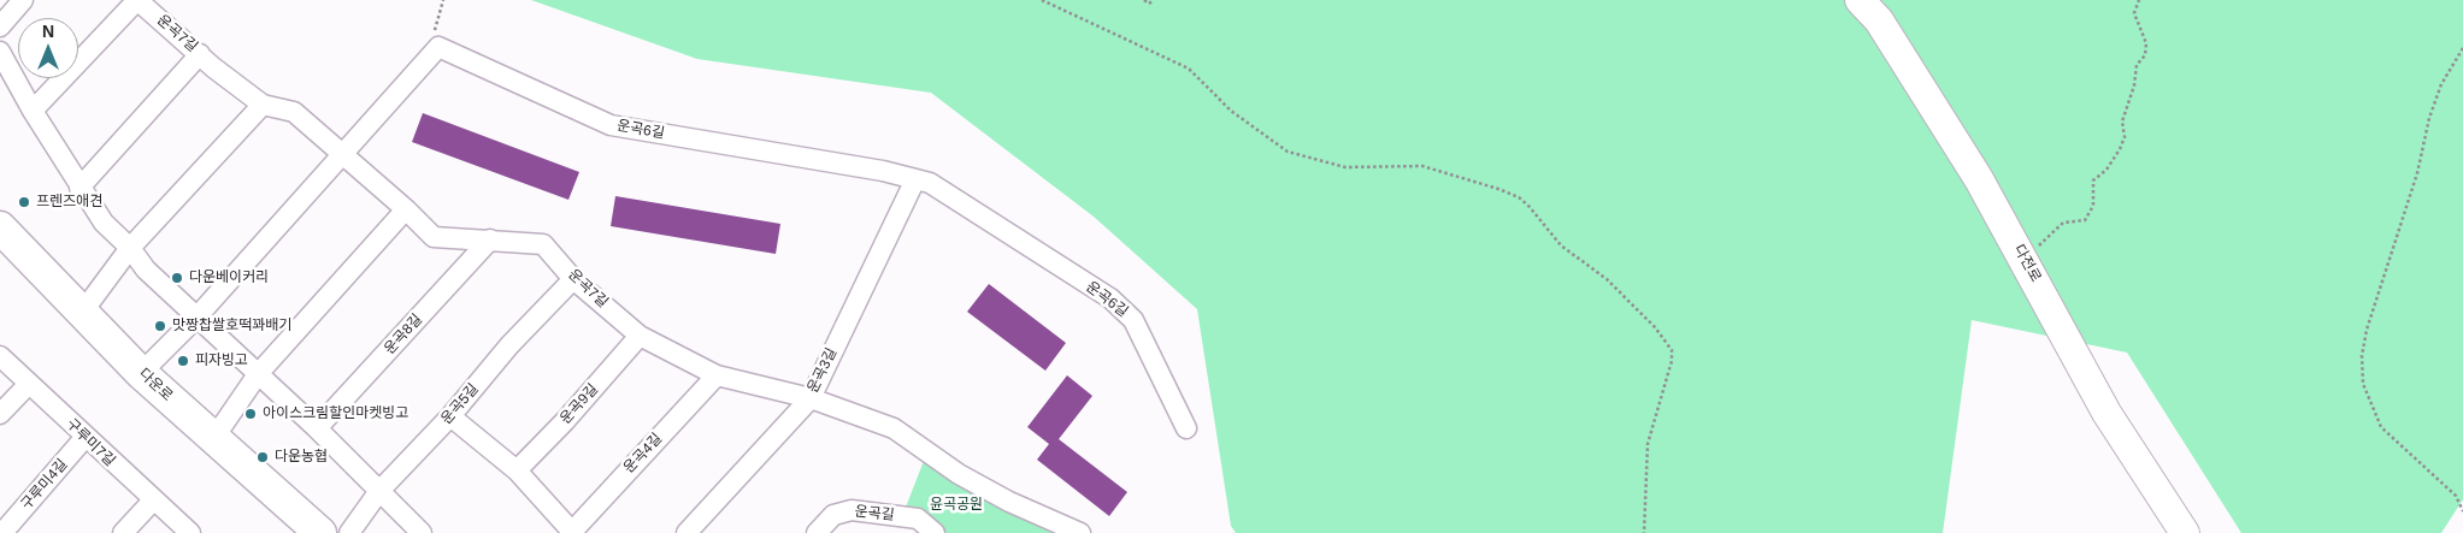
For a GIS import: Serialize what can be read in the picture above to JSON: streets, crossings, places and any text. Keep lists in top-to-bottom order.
{
  "streets": {
    "main road": ["다전로", "다운로"],
    "street": [
      "운곡7길",
      "운곡6길",
      "운곡8길",
      "운곡3길",
      "운곡5길",
      "운곡9길",
      "구루미7길",
      "운곡4길",
      "구루미4길",
      "운곡길"
    ]
  },
  "crossings": [
    ["운곡7길", "운곡8길"],
    ["운곡7길", "운곡3길"],
    ["운곡7길", "운곡5길"],
    ["운곡7길", "운곡9길"],
    ["운곡7길", "운곡4길"],
    ["운곡6길", "운곡3길"],
    ["구루미7길", "구루미4길"]
  ],
  "parks": ["윤곡공원"],
  "places": [
    "프렌즈애견",
    "다운베이커리",
    "맛짱찹쌀호떡꽈배기",
    "피자빙고",
    "아이스크림할인마켓빙고",
    "다운농협"
  ],
  "north": "top"
}
